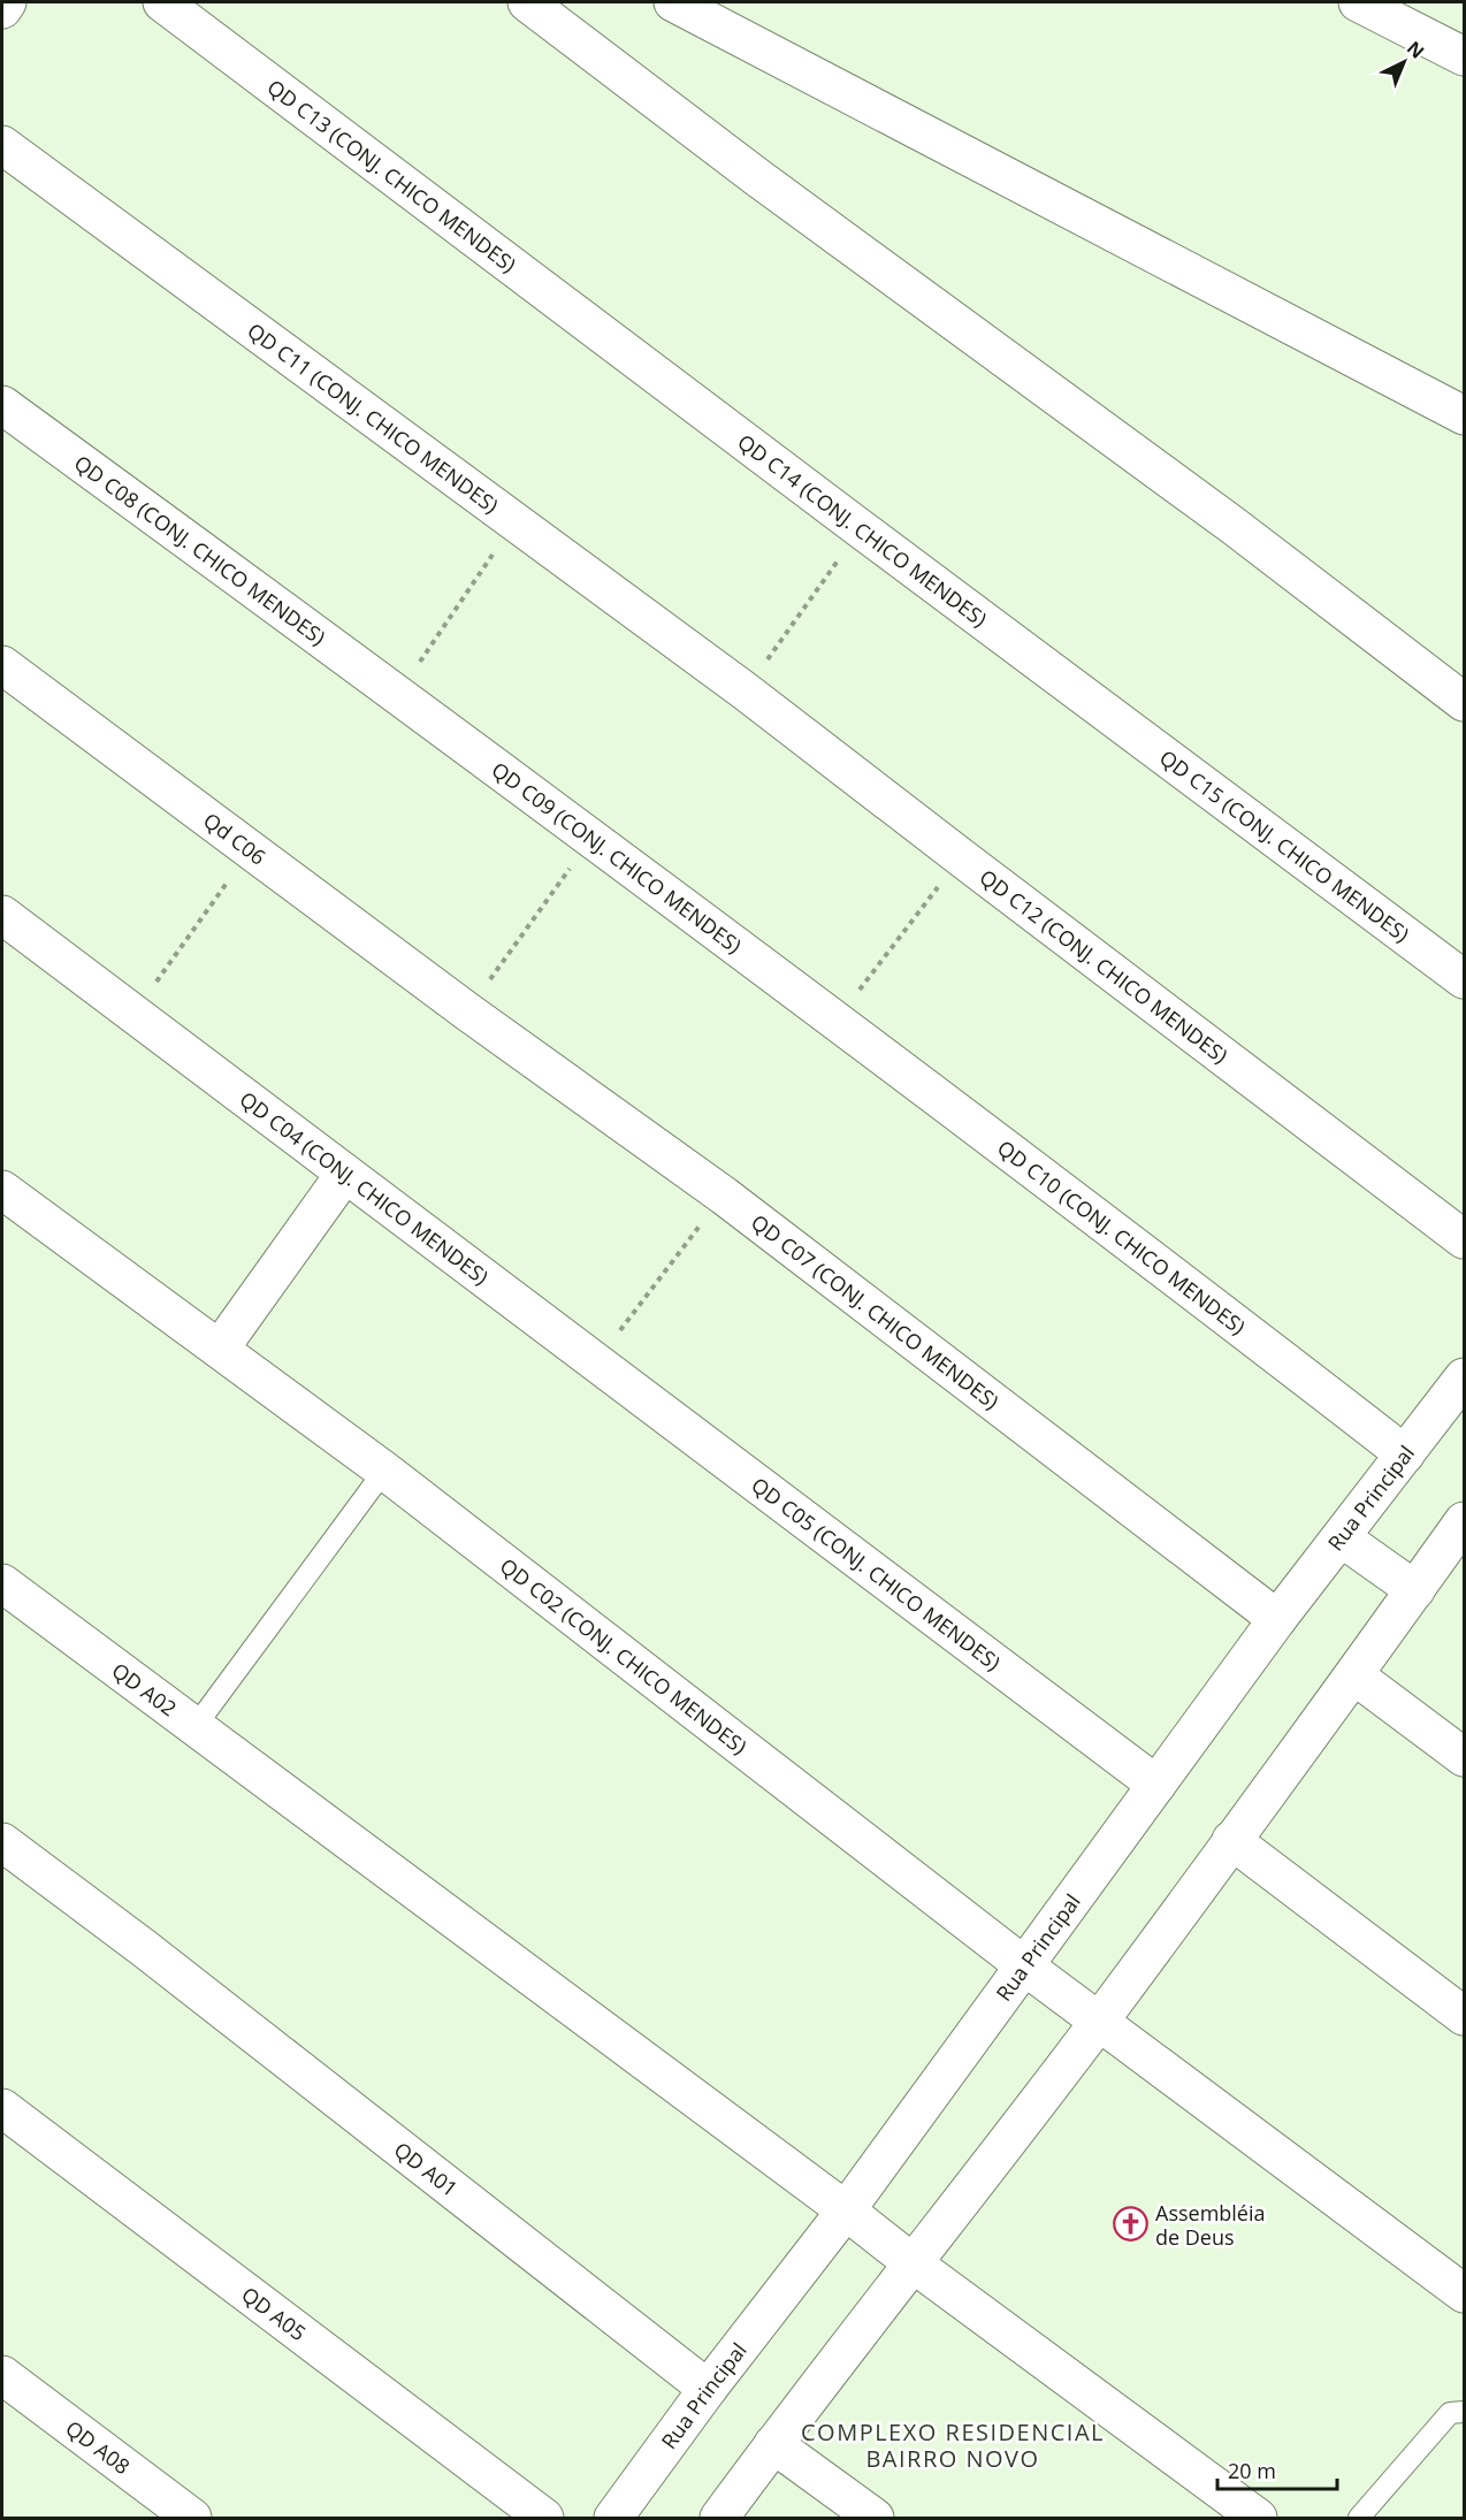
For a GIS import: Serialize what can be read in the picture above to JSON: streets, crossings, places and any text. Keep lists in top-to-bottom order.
{
  "streets": {
    "street": [
      "QD C13 (CONJ. CHICO MENDES)",
      "QD C11 (CONJ. CHICO MENDES)",
      "QD C14 (CONJ. CHICO MENDES)",
      "QD C08 (CONJ. CHICO MENDES)",
      "Qd C06",
      "QD C15 (CONJ. CHICO MENDES)",
      "QD C09 (CONJ. CHICO MENDES)",
      "QD C12 (CONJ. CHICO MENDES)",
      "QD C04 (CONJ. CHICO MENDES)",
      "QD C10 (CONJ. CHICO MENDES)",
      "QD C07 (CONJ. CHICO MENDES)",
      "Rua Principal",
      "QD C05 (CONJ. CHICO MENDES)",
      "QD C02 (CONJ. CHICO MENDES)",
      "QD A02",
      "QD A01",
      "QD A05",
      "QD A08"
    ]
  },
  "crossings": [
    ["QD C13 (CONJ. CHICO MENDES)", "QD C14 (CONJ. CHICO MENDES)"],
    ["QD C11 (CONJ. CHICO MENDES)", "QD C12 (CONJ. CHICO MENDES)"],
    ["QD C14 (CONJ. CHICO MENDES)", "QD C15 (CONJ. CHICO MENDES)"],
    ["QD C08 (CONJ. CHICO MENDES)", "QD C09 (CONJ. CHICO MENDES)"],
    ["Qd C06", "QD C07 (CONJ. CHICO MENDES)"],
    ["QD C09 (CONJ. CHICO MENDES)", "QD C10 (CONJ. CHICO MENDES)"],
    ["QD C04 (CONJ. CHICO MENDES)", "QD C05 (CONJ. CHICO MENDES)"],
    ["QD C10 (CONJ. CHICO MENDES)", "Rua Principal"],
    ["QD C07 (CONJ. CHICO MENDES)", "Rua Principal"],
    ["Rua Principal", "QD C05 (CONJ. CHICO MENDES)"],
    ["Rua Principal", "QD C02 (CONJ. CHICO MENDES)"],
    ["Rua Principal", "QD A02"],
    ["Rua Principal", "QD A01"]
  ],
  "districts": ["COMPLEXO RESIDENCIAL BAIRRO NOVO"],
  "places": {
    "church": ["Assembléia de Deus"]
  },
  "scale_bar": "20 m",
  "north": "top right"
}
